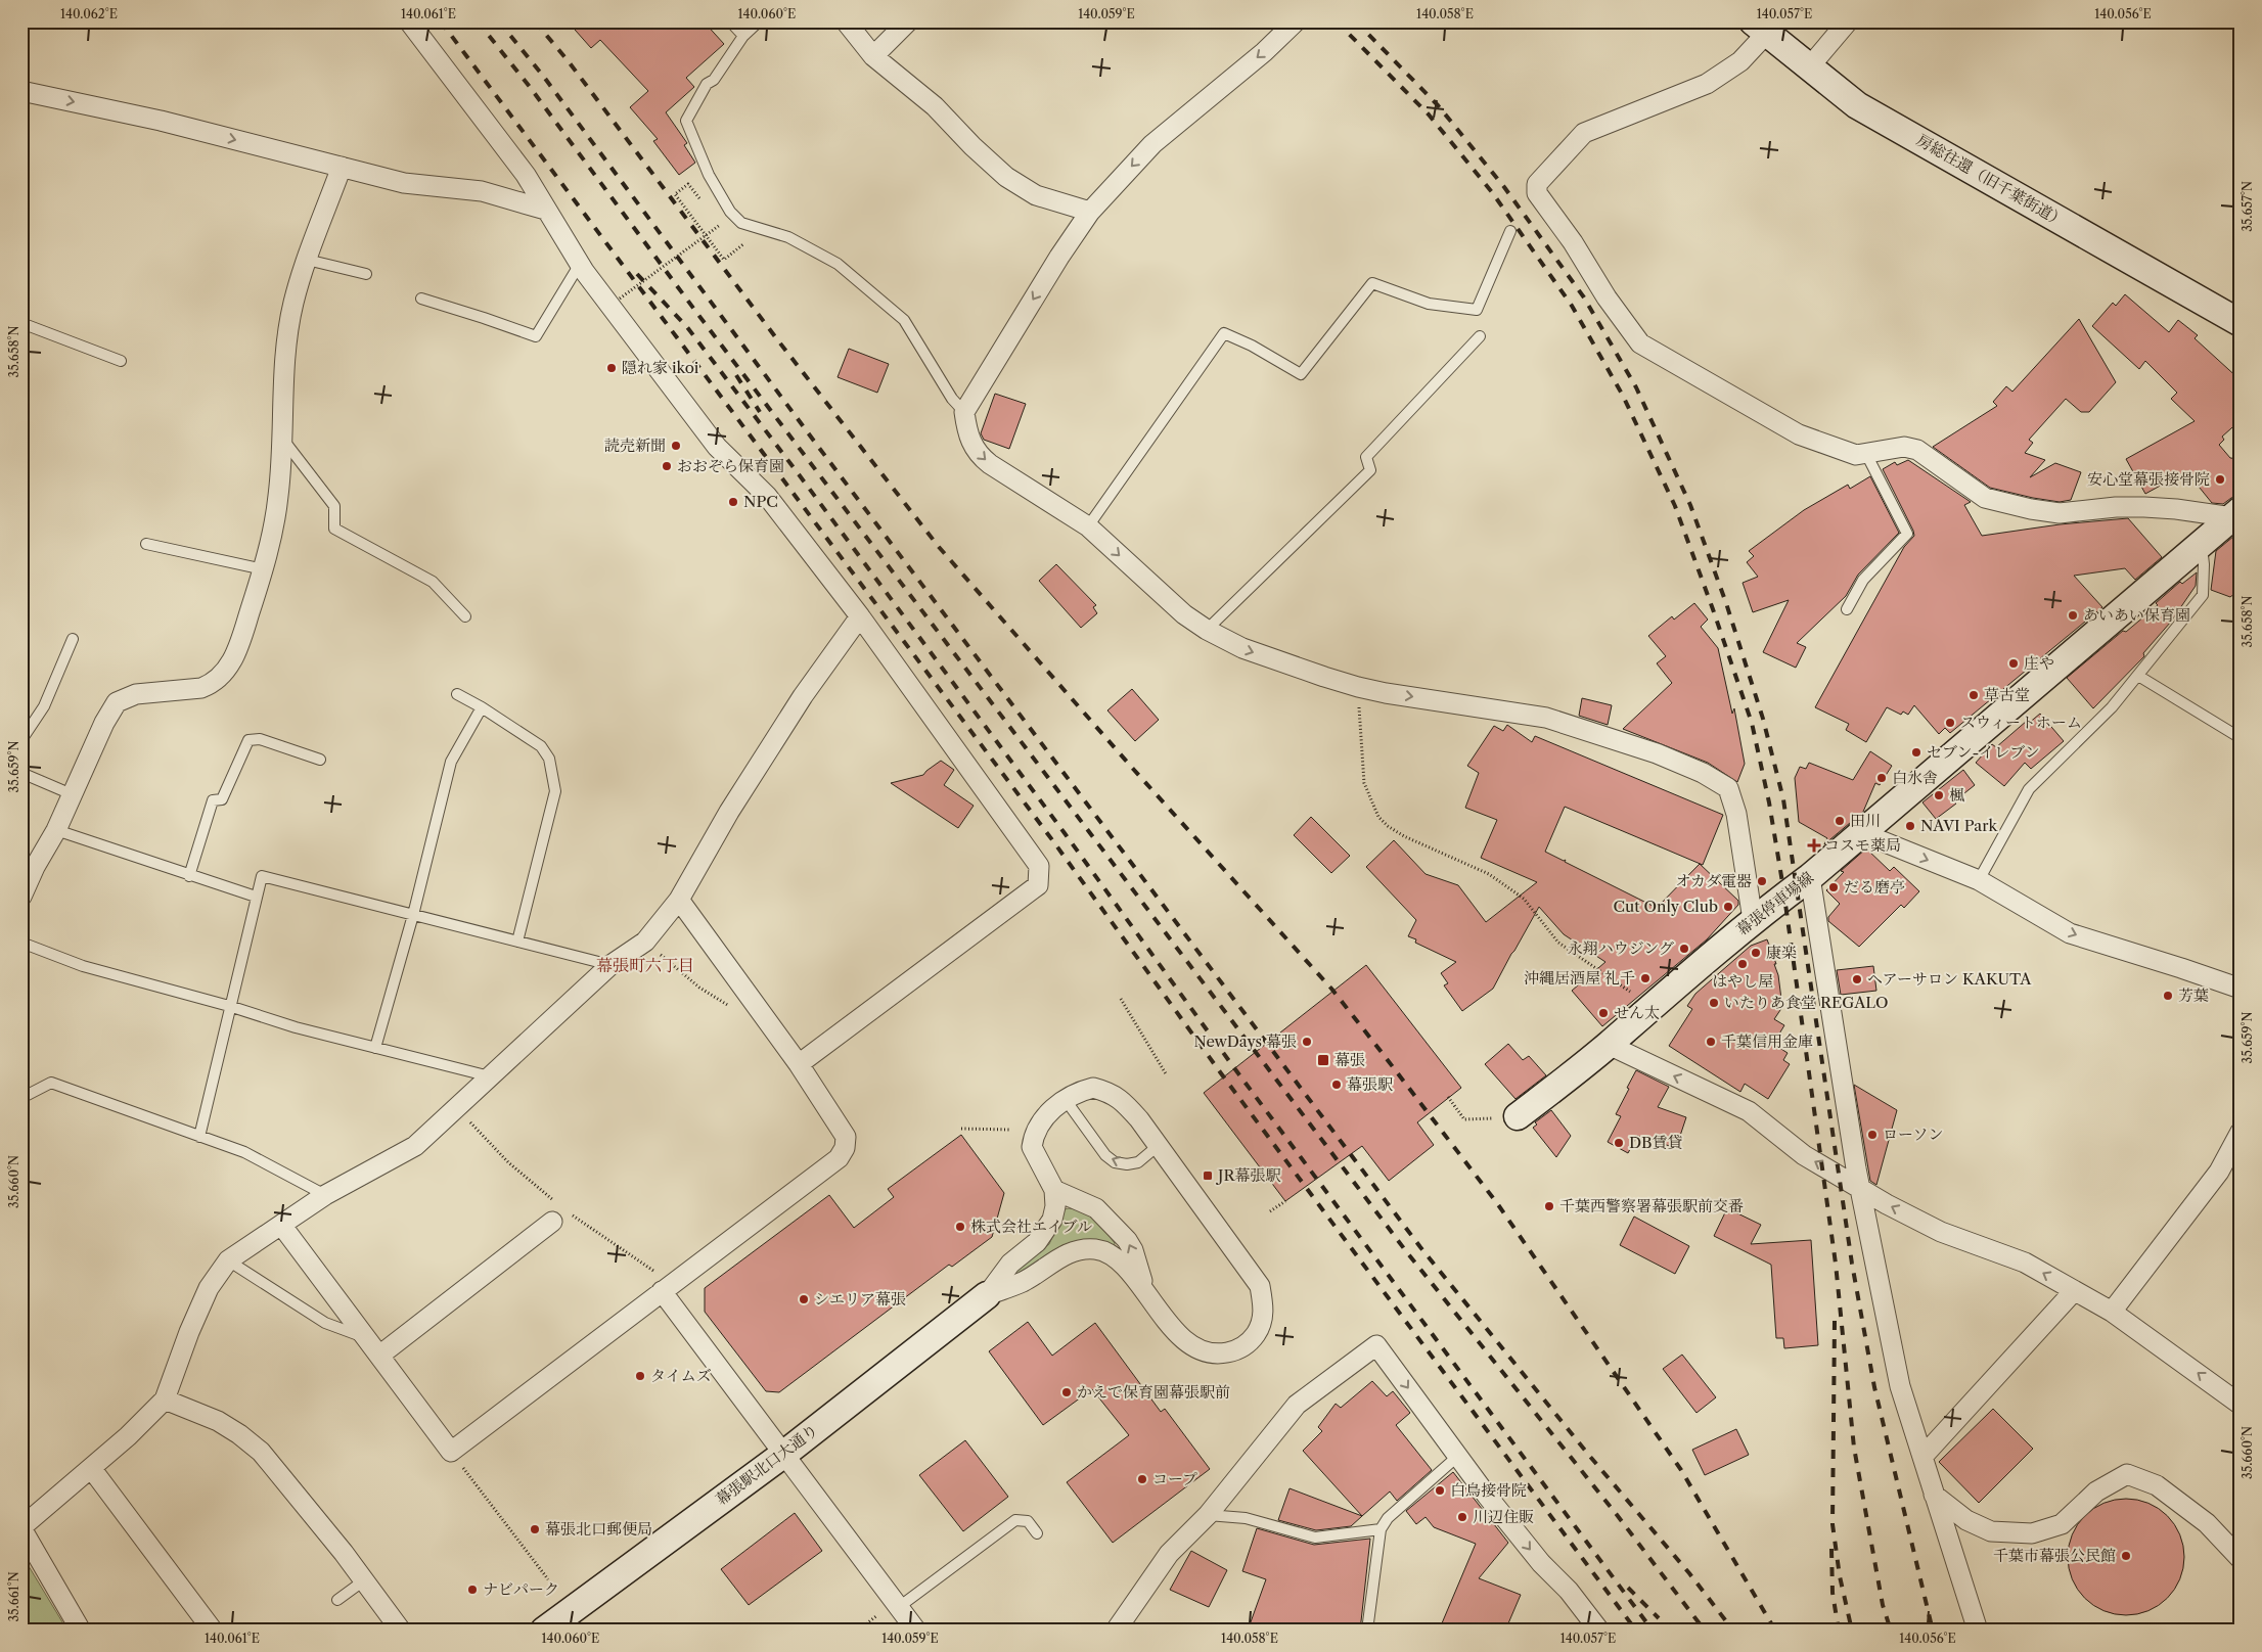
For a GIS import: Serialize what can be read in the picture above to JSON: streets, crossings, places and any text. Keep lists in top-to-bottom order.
{
  "streets": {
    "street": ["房総往還（旧千葉街道）", "幕張停車場線", "幕張駅北口大通り"]
  },
  "districts": ["幕張町六丁目"],
  "places": {
    "other": [
      "隠れ家 ikoi",
      "読売新聞",
      "おおぞら保育園",
      "安心堂幕張接骨院",
      "NPC",
      "あいあい保育園",
      "庄や",
      "草古堂",
      "スウィートホーム",
      "セブン-イレブン",
      "白水舎",
      "楓",
      "田川",
      "NAVI Park",
      "オカダ電器",
      "だる磨亭",
      "Cut Only Club",
      "永翔ハウジング",
      "康楽",
      "はやし屋",
      "沖縄居酒屋 礼千",
      "ヘアーサロン KAKUTA",
      "芳葉",
      "いたりあ食堂 REGALO",
      "せん太",
      "NewDays 幕張",
      "千葉信用金庫",
      "幕張駅",
      "ローソン",
      "DB賃貸",
      "千葉西警察署幕張駅前交番",
      "株式会社エイブル",
      "シエリア幕張",
      "タイムズ",
      "かえで保育園幕張駅前",
      "コープ",
      "白鳥接骨院",
      "川辺住販",
      "幕張北口郵便局",
      "千葉市幕張公民館",
      "ナビパーク"
    ],
    "health": ["コスモ薬局"],
    "transit": ["幕張", "JR幕張駅"]
  },
  "coordinates": [
    "140.062°E",
    "140.061°E",
    "140.060°E",
    "140.059°E",
    "140.058°E",
    "140.057°E",
    "140.056°E",
    "35.657°N",
    "35.658°N",
    "35.659°N",
    "35.660°N",
    "35.661°N"
  ]
}
